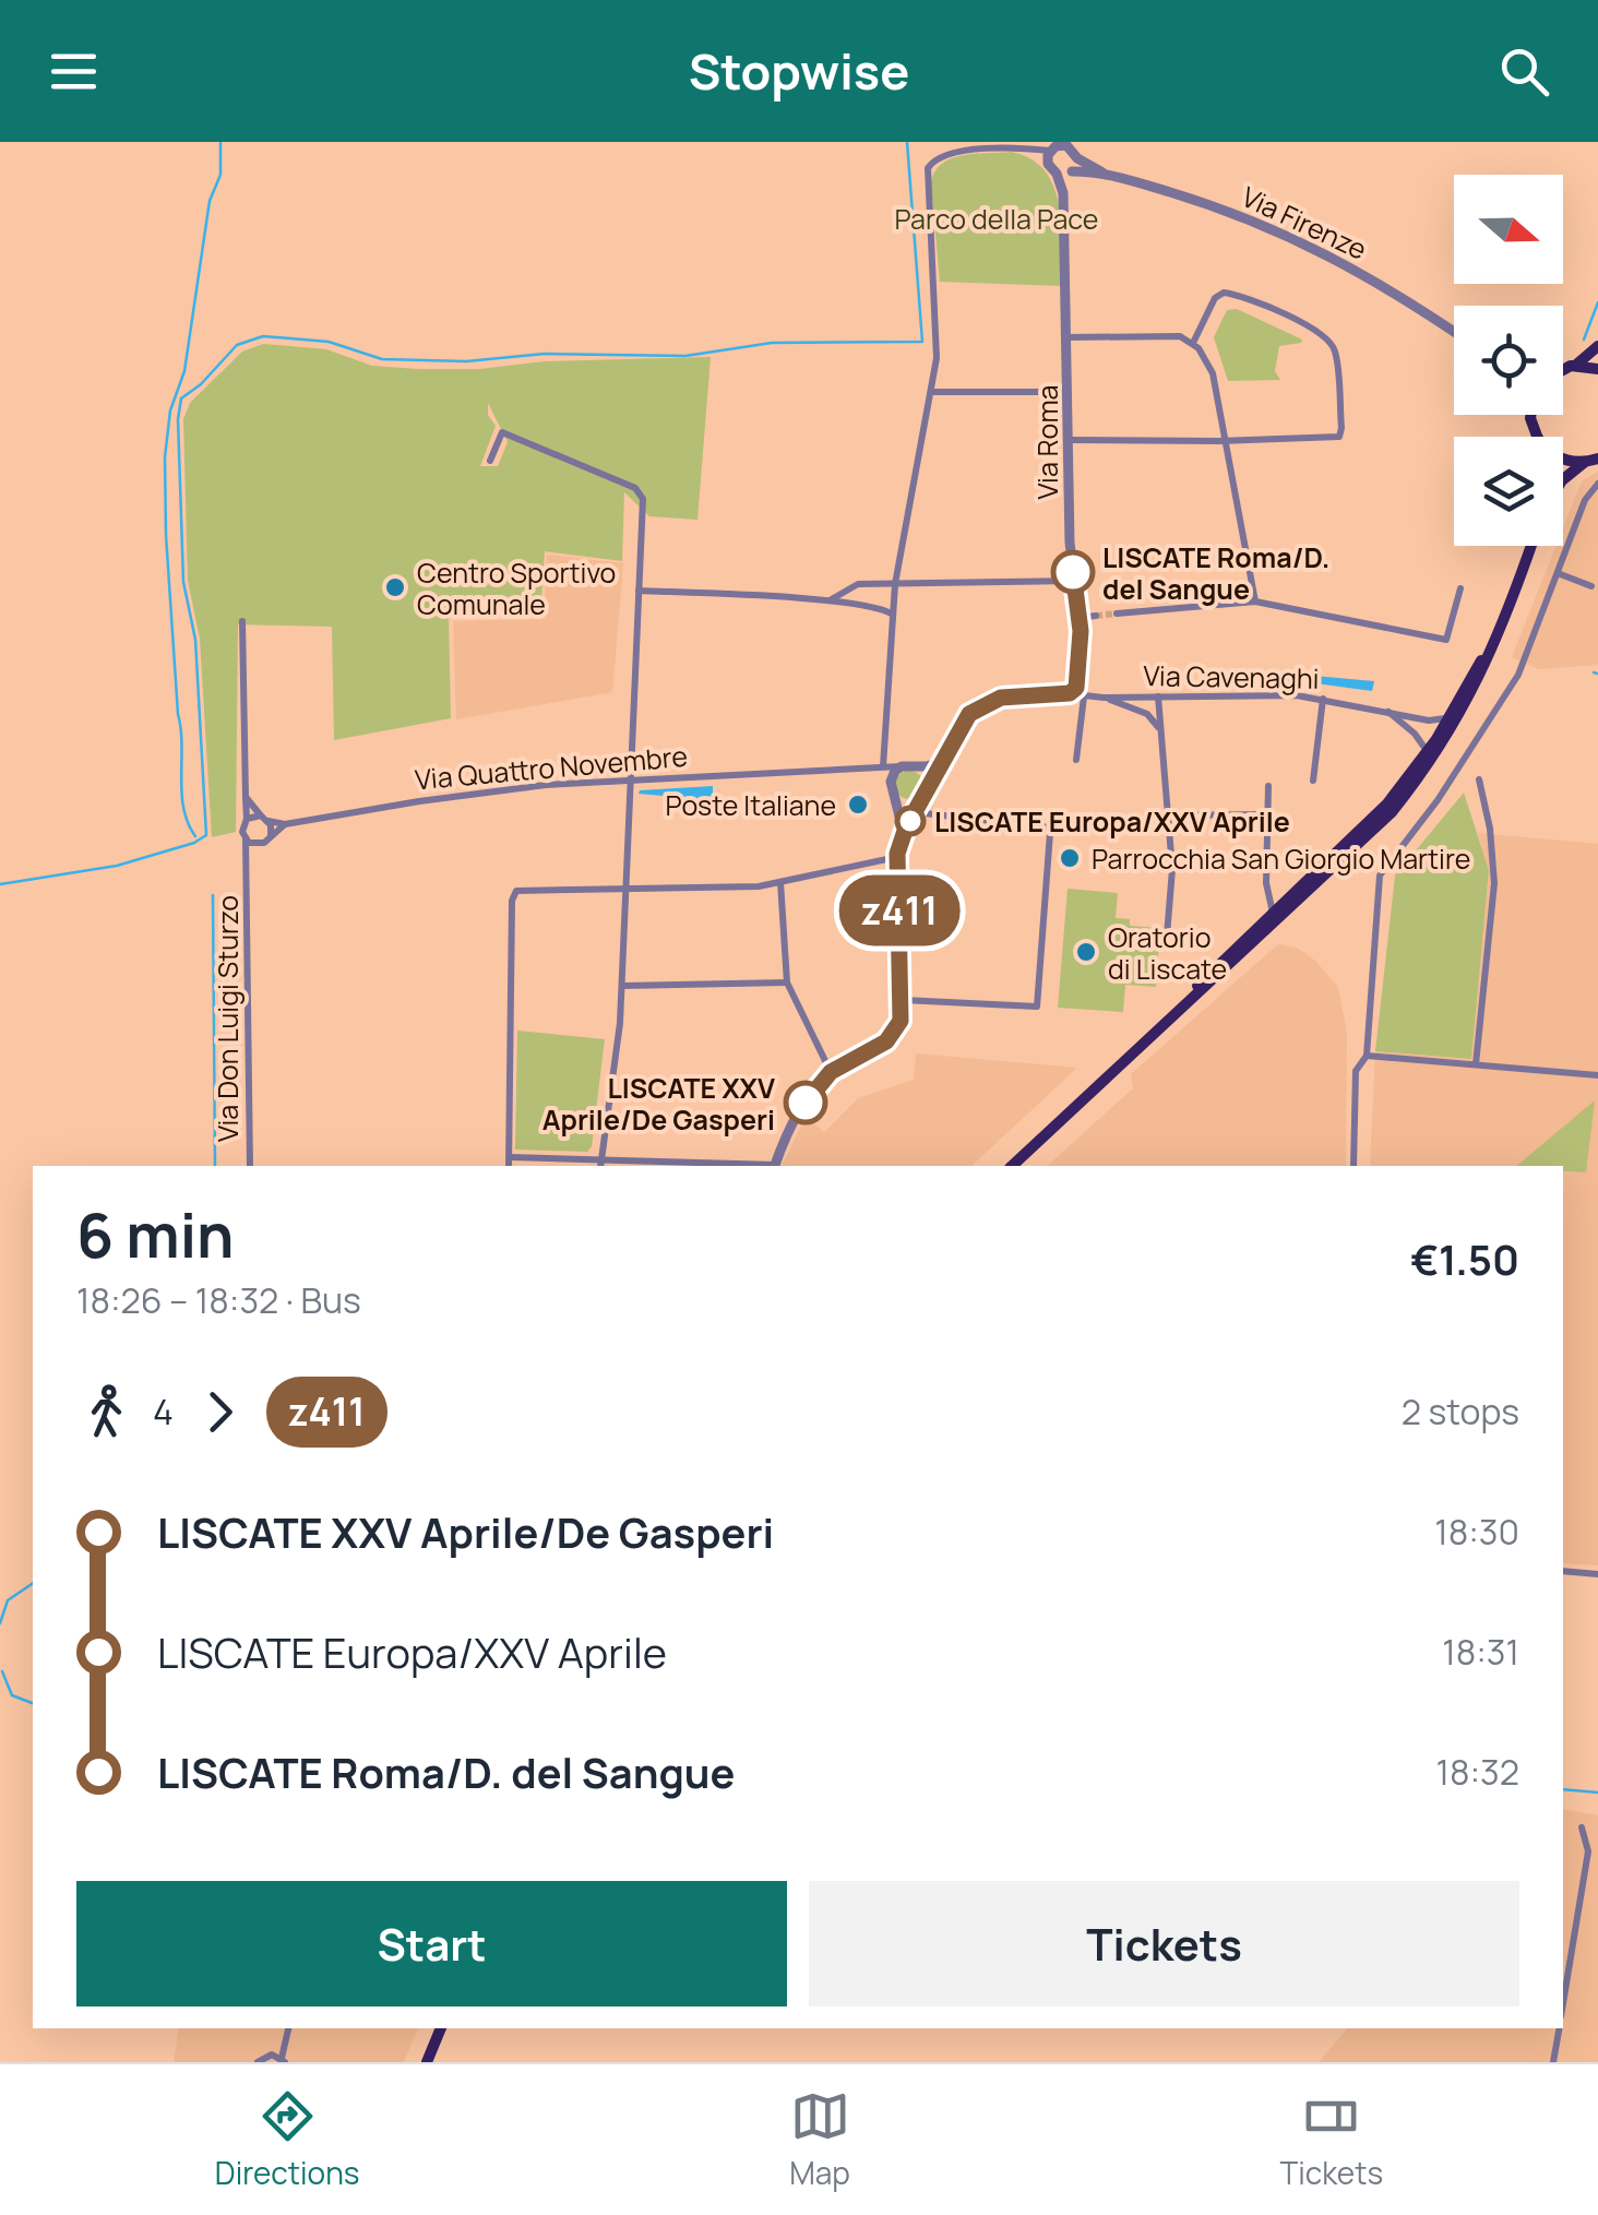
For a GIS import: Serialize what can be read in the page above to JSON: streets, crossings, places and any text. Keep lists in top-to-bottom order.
{
  "streets": {
    "street": [
      "Via Firenze",
      "Via Roma",
      "Via Cavenaghi",
      "Via Quattro Novembre",
      "Via Don Luigi Sturzo"
    ]
  },
  "crossings": [
    ["Via Firenze", "Via Roma"],
    ["Via Roma", "Via Cavenaghi"],
    ["Via Quattro Novembre", "Via Don Luigi Sturzo"]
  ],
  "parks": ["Parco della Pace"],
  "places": [
    "LISCATE Roma/D. del Sangue",
    "Centro Sportivo Comunale",
    "Poste Italiane",
    "LISCATE Europa/XXV Aprile",
    "Parrocchia San Giorgio Martire",
    "Oratorio di Liscate",
    "LISCATE XXV Aprile/De Gasperi"
  ],
  "lines": ["bus line z411"],
  "north": "right",
  "page": {
    "header": "Stopwise",
    "on_map": "z411",
    "heading": ["6 min", "18:26 – 18:32 · Bus", "€1.50"],
    "legs": ["4", "z411", "2 stops"],
    "list": [
      {
        "name": "LISCATE XXV Aprile/De Gasperi",
        "value": "18:30"
      },
      {
        "name": "LISCATE Europa/XXV Aprile",
        "value": "18:31"
      },
      {
        "name": "LISCATE Roma/D. del Sangue",
        "value": "18:32"
      }
    ],
    "buttons": ["Start", "Tickets"],
    "tabs": ["Directions", "Map", "Tickets"]
  }
}
